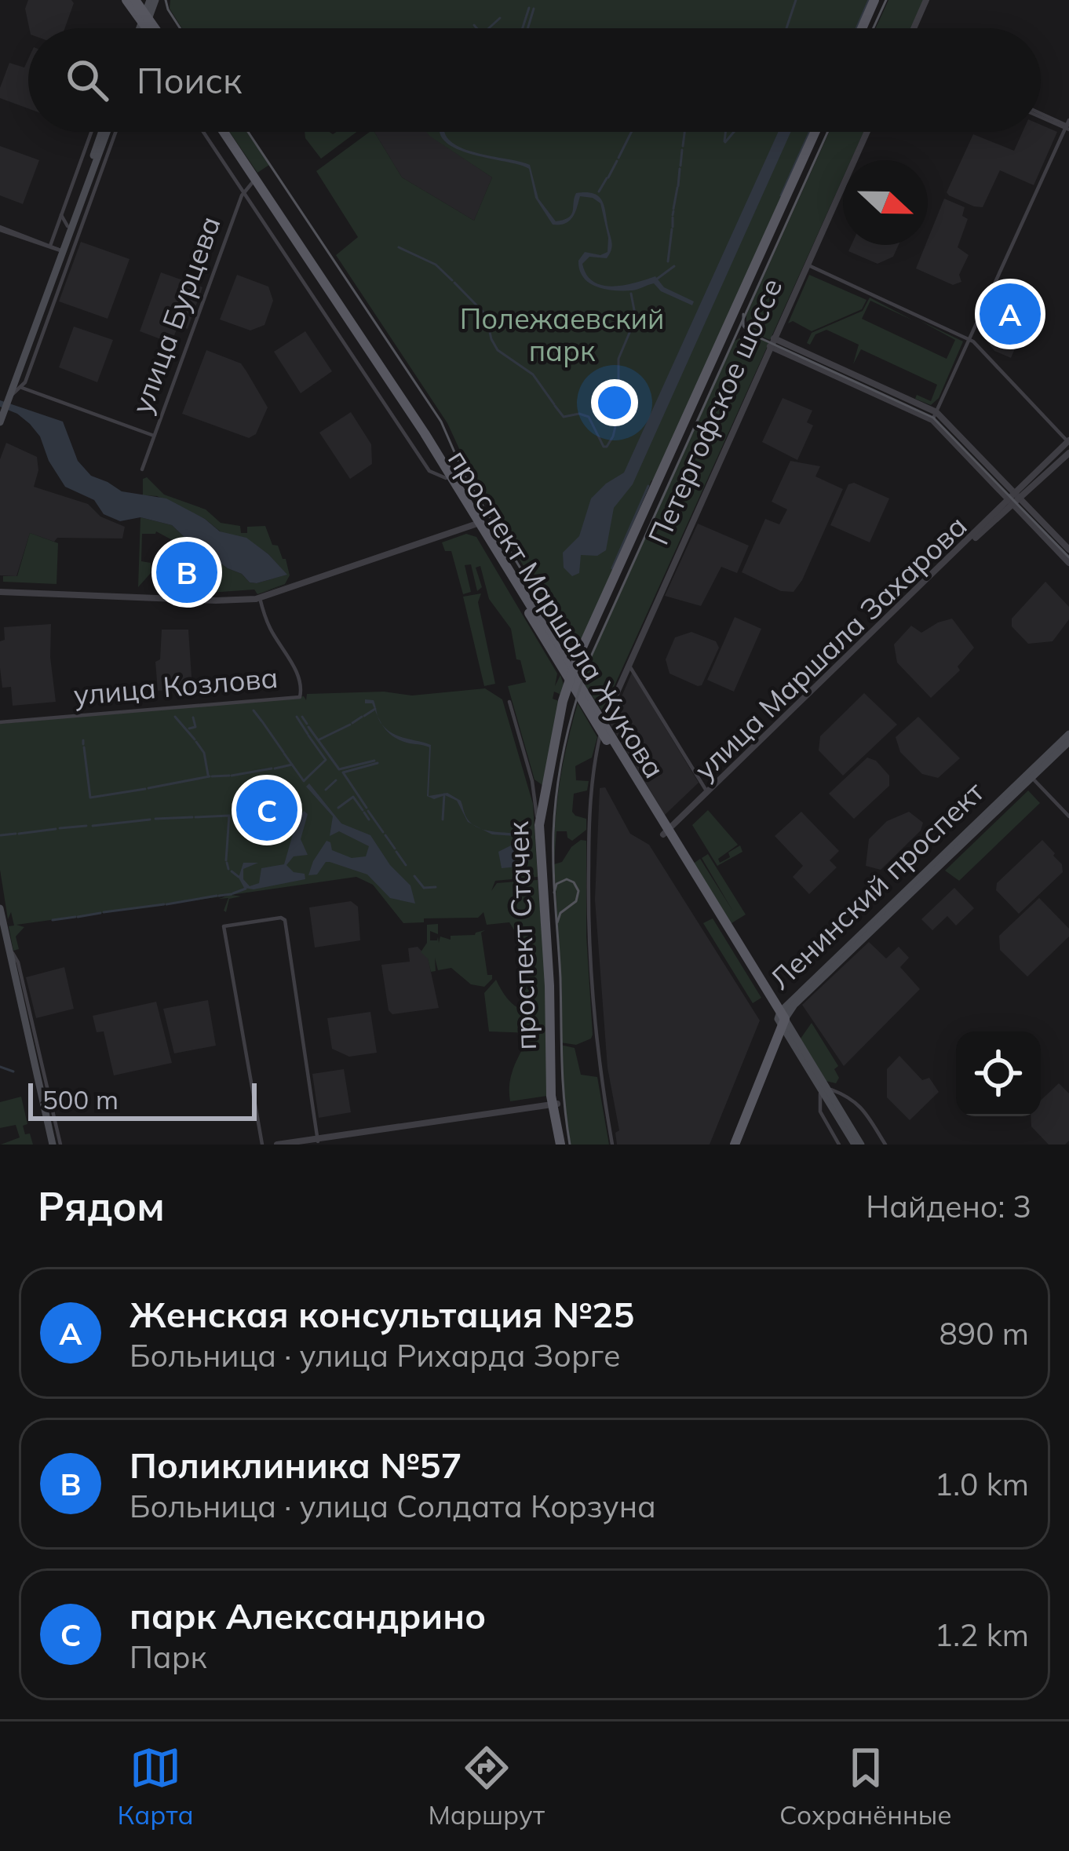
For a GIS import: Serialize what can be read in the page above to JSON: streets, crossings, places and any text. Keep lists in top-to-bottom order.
{
  "streets": {
    "main road": [
      "Петергофское шоссе",
      "проспект Маршала Жукова",
      "Ленинский проспект",
      "проспект Стачек"
    ],
    "street": ["улица Бурцева", "улица Маршала Захарова", "улица Козлова"]
  },
  "crossings": [
    ["улица Бурцева", "проспект Маршала Жукова"],
    ["Петергофское шоссе", "проспект Маршала Жукова"],
    ["Петергофское шоссе", "проспект Стачек"],
    ["проспект Маршала Жукова", "улица Маршала Захарова"],
    ["проспект Маршала Жукова", "Ленинский проспект"],
    ["проспект Маршала Жукова", "проспект Стачек"]
  ],
  "parks": ["Полежаевский парк"],
  "scale_bar": "500 m",
  "north": "right",
  "page": {
    "search": "Поиск",
    "pins": ["A", "B", "C"],
    "scale": "500 m",
    "heading": ["Рядом", "Найдено: 3"],
    "list": [
      {
        "mark": "A",
        "name": "Женская консультация №25",
        "note": "Больница · улица Рихарда Зорге",
        "value": "890 m"
      },
      {
        "mark": "B",
        "name": "Поликлиника №57",
        "note": "Больница · улица Солдата Корзуна",
        "value": "1.0 km"
      },
      {
        "mark": "C",
        "name": "парк Александрино",
        "note": "Парк",
        "value": "1.2 km"
      }
    ],
    "nav": ["Карта", "Маршрут", "Сохранённые"]
  }
}
